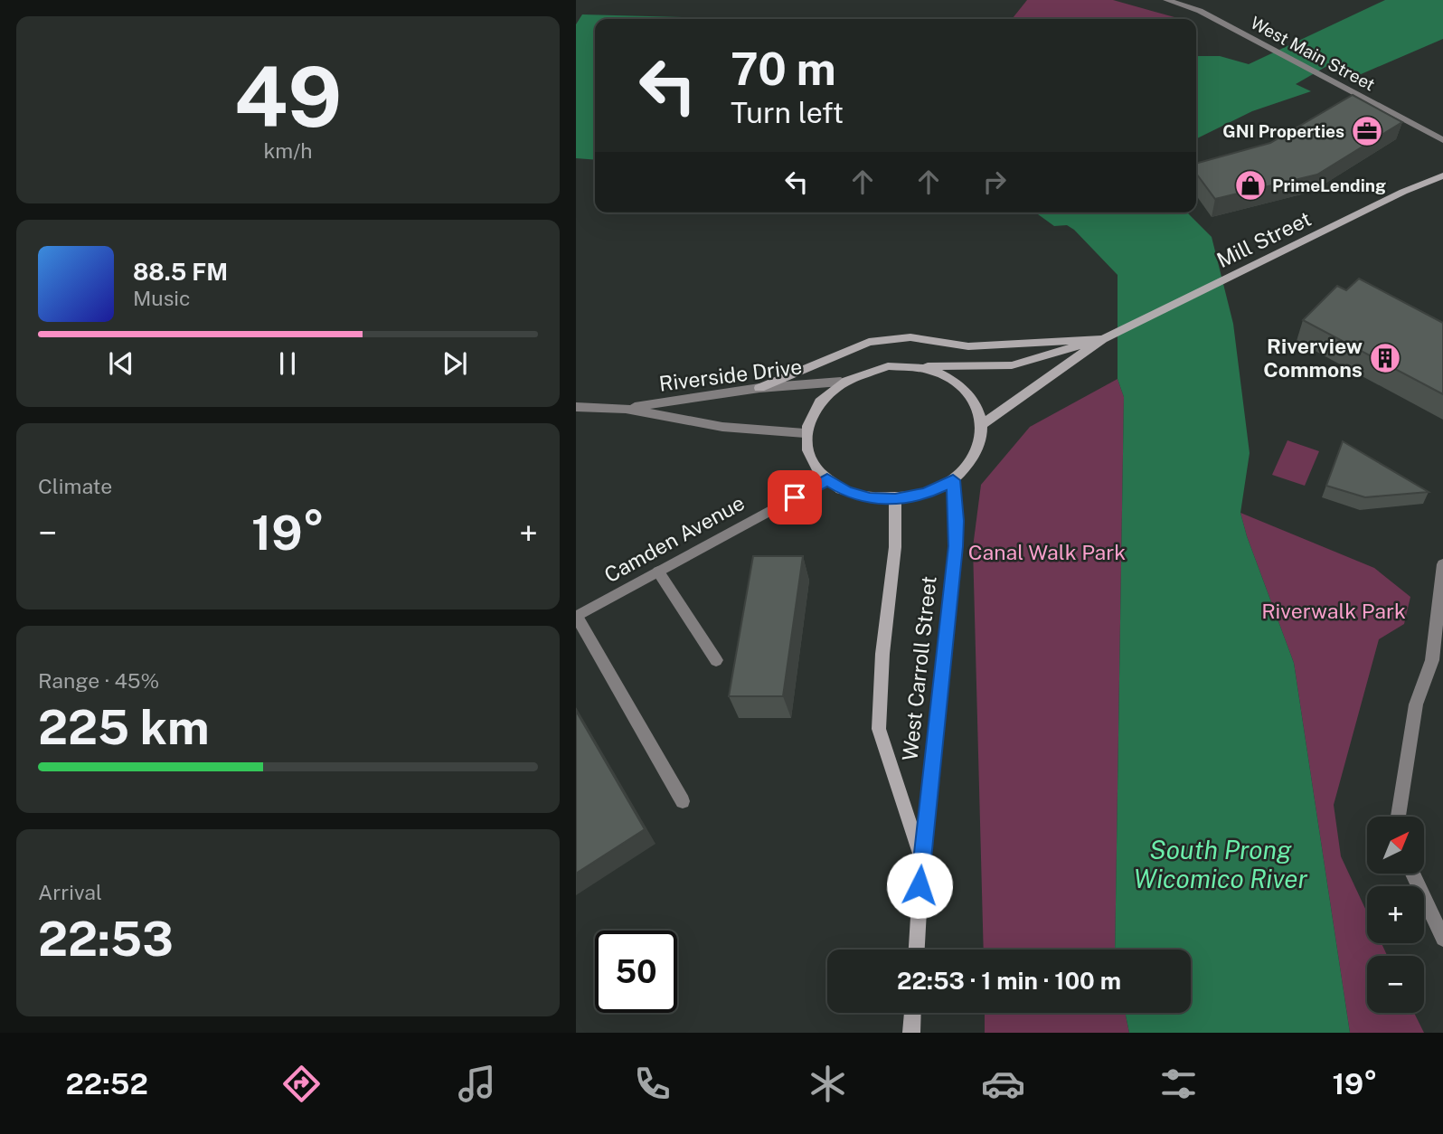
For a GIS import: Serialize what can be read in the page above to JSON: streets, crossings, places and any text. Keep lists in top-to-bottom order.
{
  "streets": {
    "main road": ["Mill Street", "West Carroll Street"],
    "street": ["West Main Street", "Riverside Drive", "Camden Avenue"]
  },
  "crossings": [
    ["Mill Street", "Riverside Drive"],
    ["Mill Street", "Camden Avenue"],
    ["Mill Street", "West Carroll Street"],
    ["Riverside Drive", "Camden Avenue"],
    ["Riverside Drive", "West Carroll Street"],
    ["Camden Avenue", "West Carroll Street"]
  ],
  "water": ["South Prong Wicomico River"],
  "parks": ["Canal Walk Park", "Riverwalk Park"],
  "places": {
    "office": ["GNI Properties"],
    "shop": ["PrimeLending"],
    "building": ["Riverview Commons"]
  },
  "north": "top right",
  "page": {
    "tile": [
      ["49", "km/h"],
      "Climate",
      ["Range · 45%", "225 km"],
      ["Arrival", "22:53"]
    ],
    "turn": ["70 m", "Turn left"],
    "song": ["88.5 FM", "Music"],
    "heat": ["−", "19°", "+"],
    "map_buttons": ["+", "−"],
    "limit": "50",
    "trip": "22:53 · 1 min · 100 m",
    "tabs": ["22:52", "19°"]
  }
}
